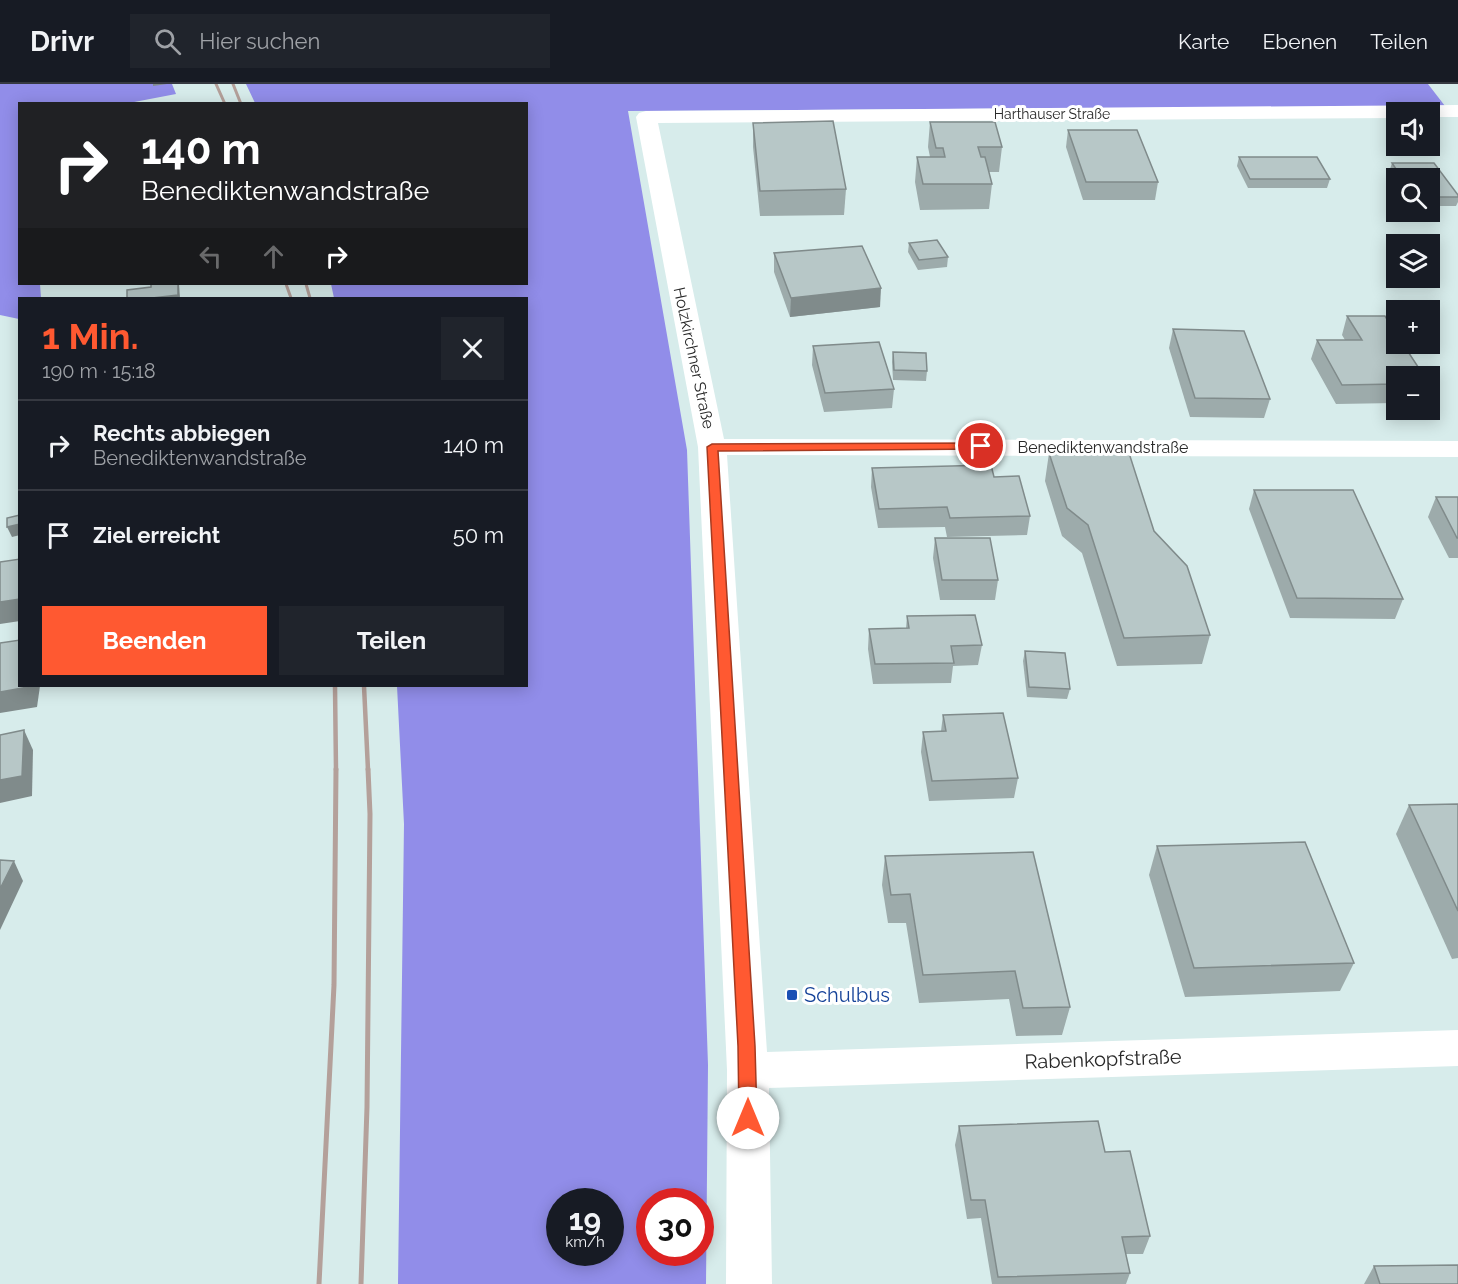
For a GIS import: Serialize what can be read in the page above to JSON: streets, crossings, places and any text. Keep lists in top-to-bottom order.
{
  "streets": {
    "street": [
      "Harthauser Straße",
      "Holzkirchner Straße",
      "Benediktenwandstraße",
      "Rabenkopfstraße"
    ]
  },
  "crossings": [
    ["Harthauser Straße", "Holzkirchner Straße"],
    ["Holzkirchner Straße", "Benediktenwandstraße"],
    ["Holzkirchner Straße", "Rabenkopfstraße"]
  ],
  "places": {
    "transit": ["Schulbus"]
  },
  "page": {
    "header": "Drivr",
    "search": "Hier suchen",
    "nav": ["Karte", "Ebenen", "Teilen"],
    "map_buttons": ["+", "−"],
    "turn": ["140 m", "Benediktenwandstraße"],
    "heading": ["1 Min.", "190 m · 15:18"],
    "list": [
      {
        "name": "Rechts abbiegen",
        "note": "Benediktenwandstraße",
        "value": "140 m"
      },
      {
        "name": "Ziel erreicht",
        "value": "50 m"
      }
    ],
    "buttons": ["Beenden", "Teilen"],
    "speed": "19 km/h",
    "limit": "30"
  }
}
